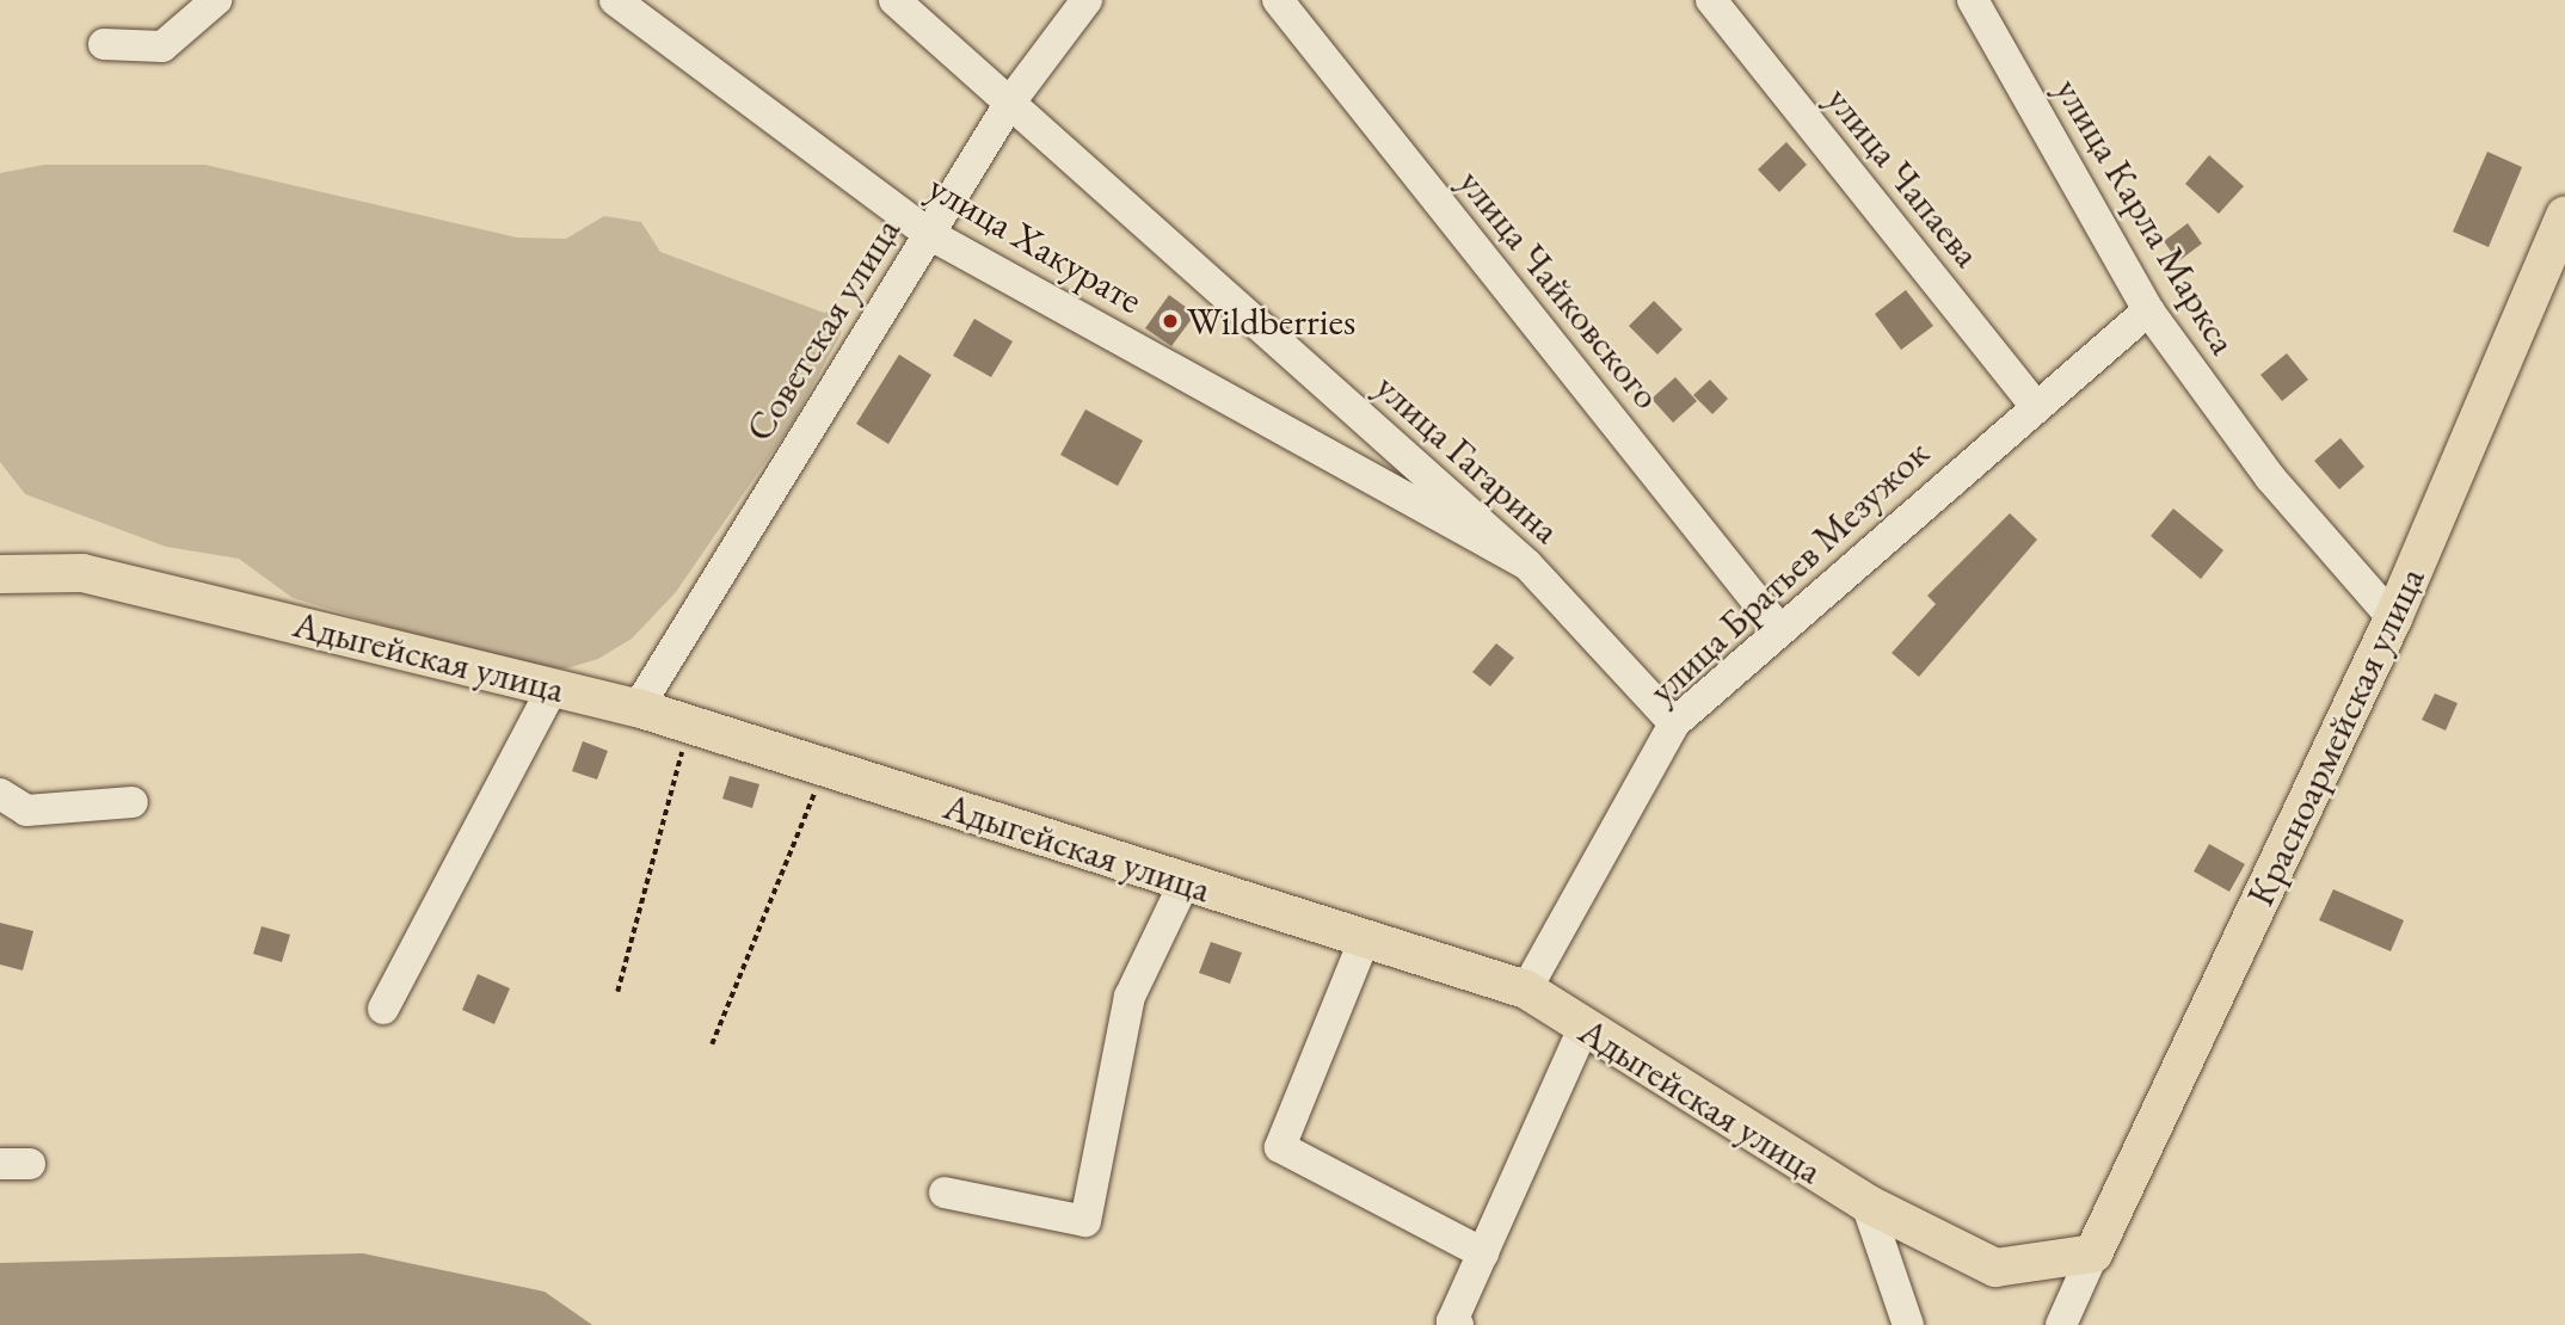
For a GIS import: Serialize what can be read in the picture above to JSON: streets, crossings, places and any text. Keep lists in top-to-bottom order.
{
  "streets": {
    "main road": ["Адыгейская улица", "Красноармейская улица"],
    "street": [
      "улица Чапаева",
      "улица Карла Маркса",
      "улица Хакурате",
      "улица Чайковского",
      "Советская улица",
      "улица Гагарина",
      "улица Братьев Мезужок"
    ]
  },
  "crossings": [
    ["улица Чапаева", "улица Братьев Мезужок"],
    ["улица Карла Маркса", "улица Братьев Мезужок"],
    ["улица Карла Маркса", "Красноармейская улица"],
    ["улица Хакурате", "Советская улица"],
    ["улица Хакурате", "улица Гагарина"],
    ["улица Чайковского", "улица Братьев Мезужок"],
    ["Советская улица", "улица Гагарина"],
    ["Советская улица", "Адыгейская улица"],
    ["улица Гагарина", "улица Братьев Мезужок"],
    ["улица Братьев Мезужок", "Адыгейская улица"],
    ["Адыгейская улица", "Красноармейская улица"]
  ],
  "places": ["Wildberries"]
}
